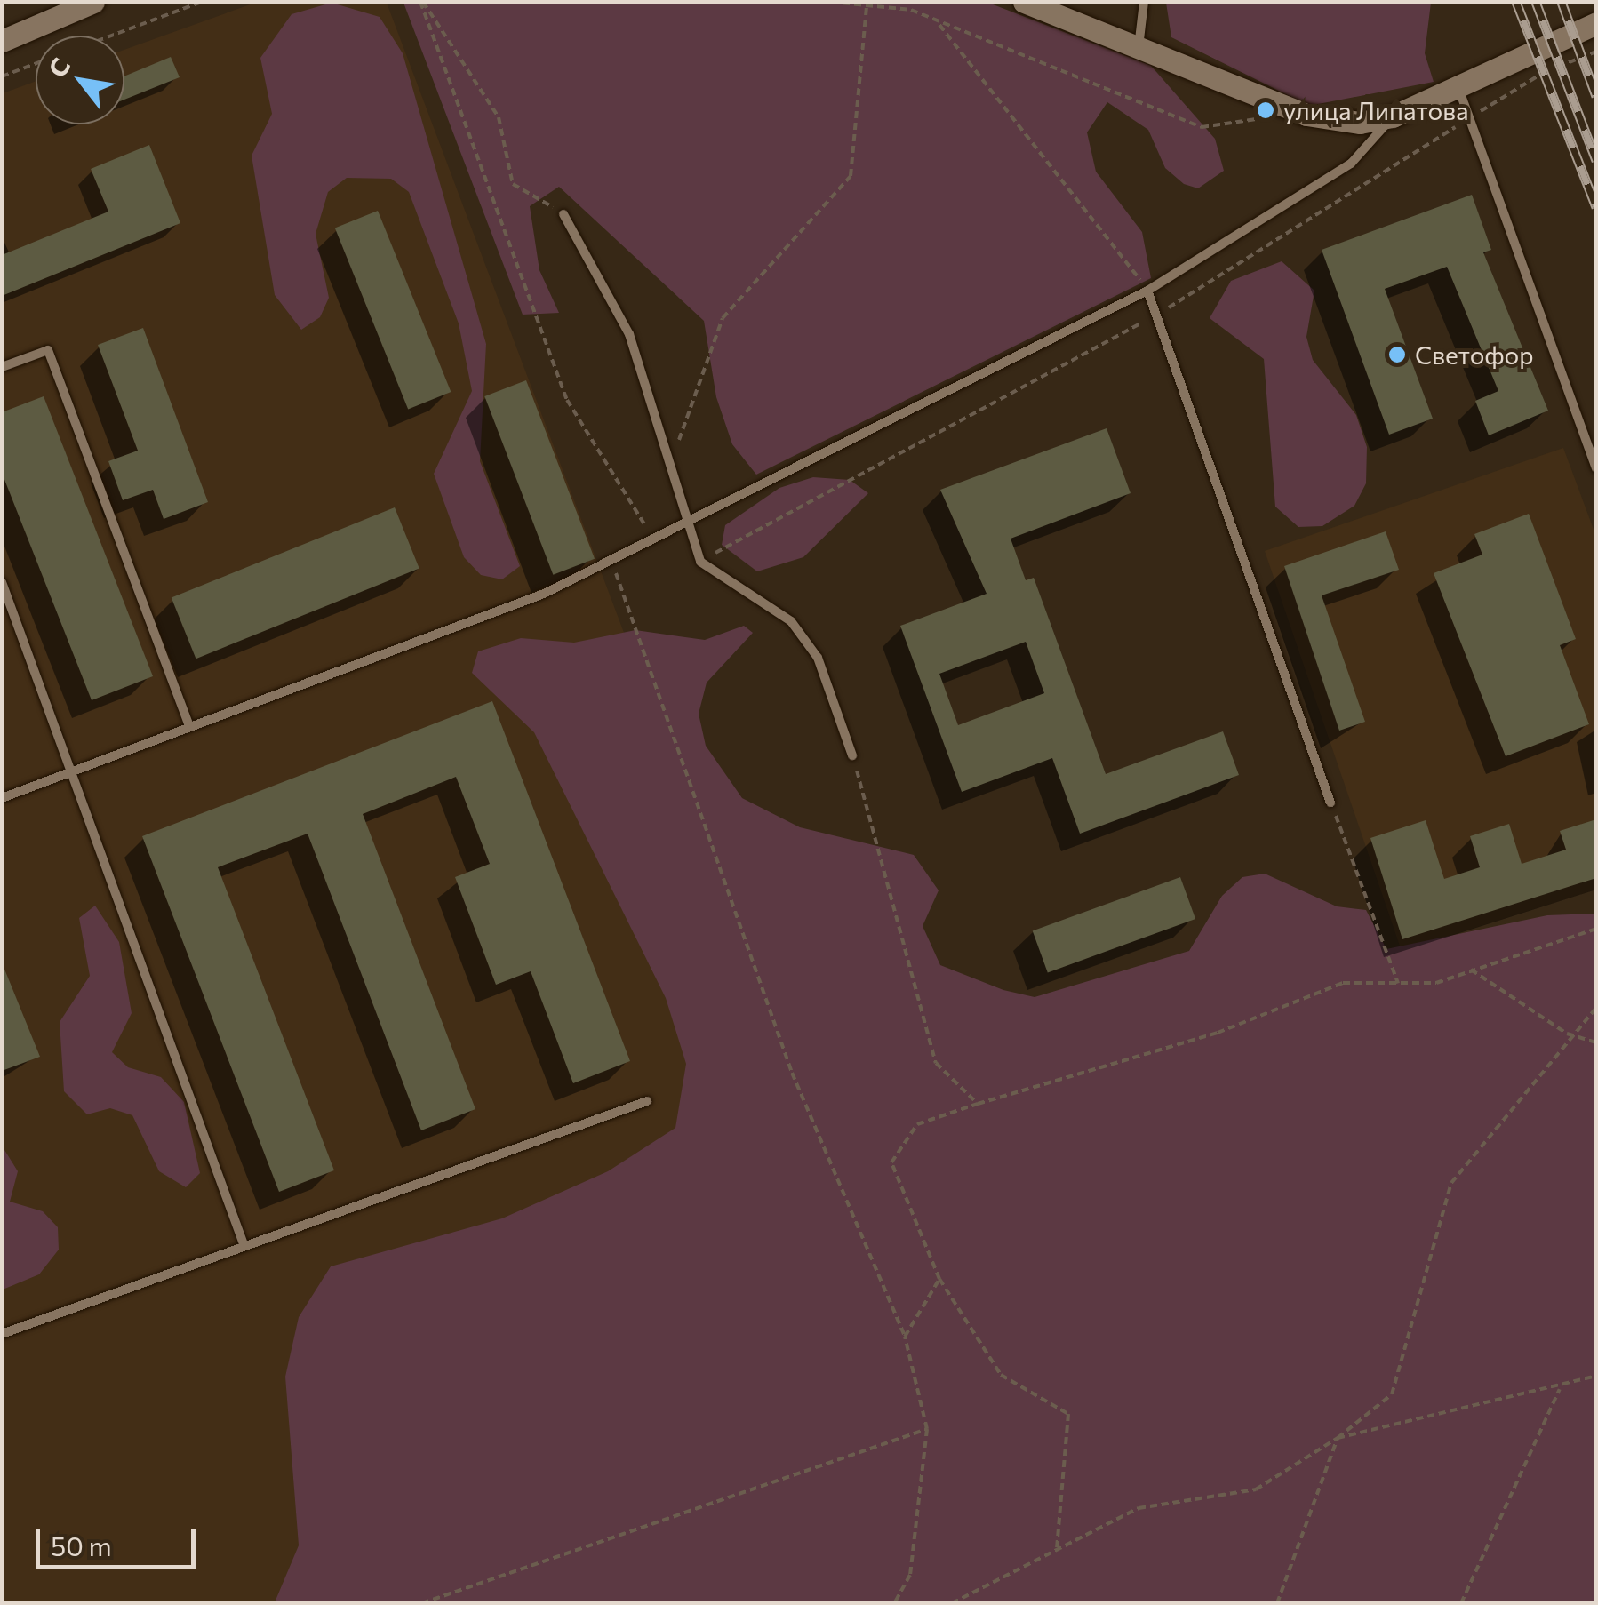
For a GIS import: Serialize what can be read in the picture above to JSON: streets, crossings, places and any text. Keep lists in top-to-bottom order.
{
  "places": ["улица Липатова", "Светофор"],
  "scale_bar": "50 m",
  "north": "top left"
}
